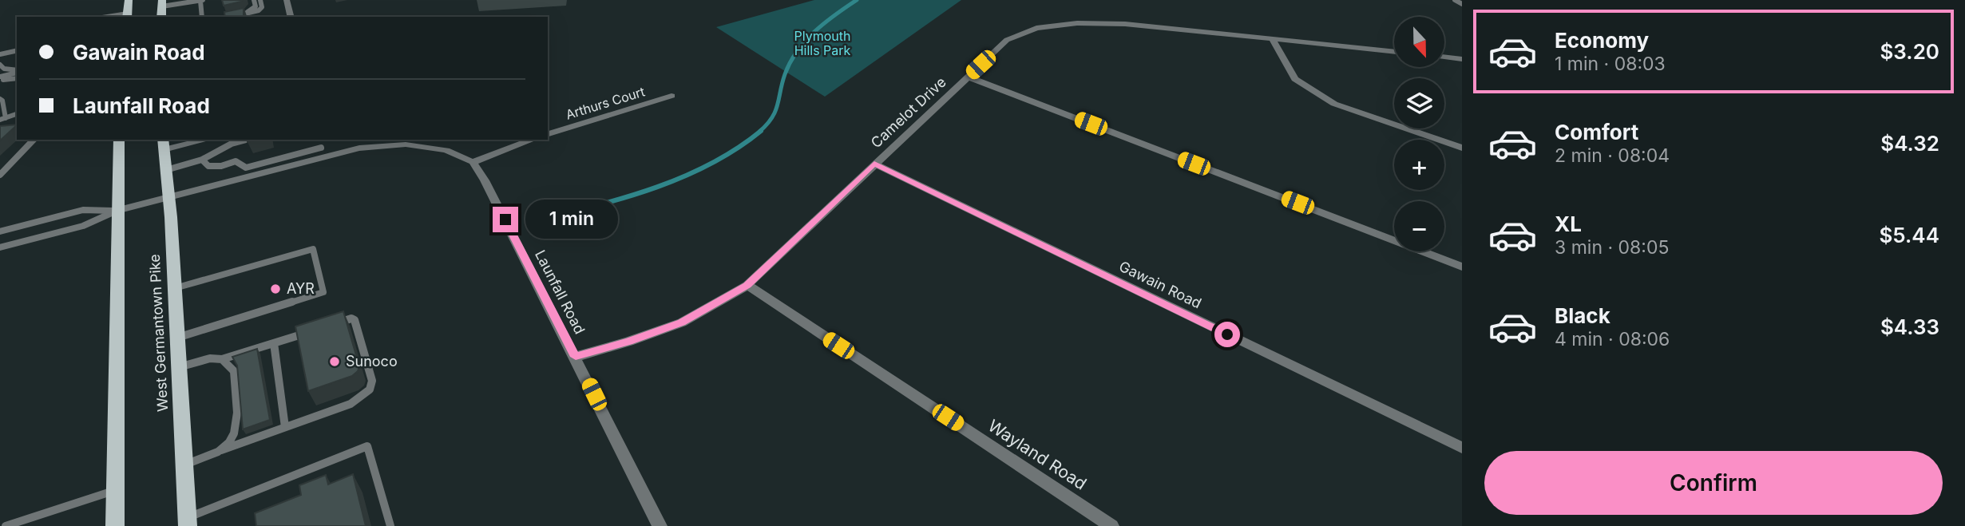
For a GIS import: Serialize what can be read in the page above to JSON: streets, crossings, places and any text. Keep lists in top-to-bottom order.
{
  "streets": {
    "main road": ["West Germantown Pike"],
    "street": [
      "Arthurs Court",
      "Camelot Drive",
      "Gawain Road",
      "Launfall Road",
      "Wayland Road"
    ]
  },
  "crossings": [
    ["Camelot Drive", "Gawain Road"],
    ["Camelot Drive", "Launfall Road"],
    ["Camelot Drive", "Wayland Road"]
  ],
  "parks": ["Plymouth Hills Park"],
  "places": ["AYR", "Sunoco"],
  "north": "bottom",
  "page": {
    "list": [
      {
        "name": "Economy",
        "note": "1 min · 08:03",
        "value": "$3.20"
      },
      {
        "name": "Comfort",
        "note": "2 min · 08:04",
        "value": "$4.32"
      },
      {
        "name": "XL",
        "note": "3 min · 08:05",
        "value": "$5.44"
      },
      {
        "name": "Black",
        "note": "4 min · 08:06",
        "value": "$4.33"
      }
    ],
    "map_buttons": ["+", "−"],
    "banner": ["Gawain Road", "Launfall Road"],
    "bubble": "1 min",
    "buttons": "Confirm"
  }
}
